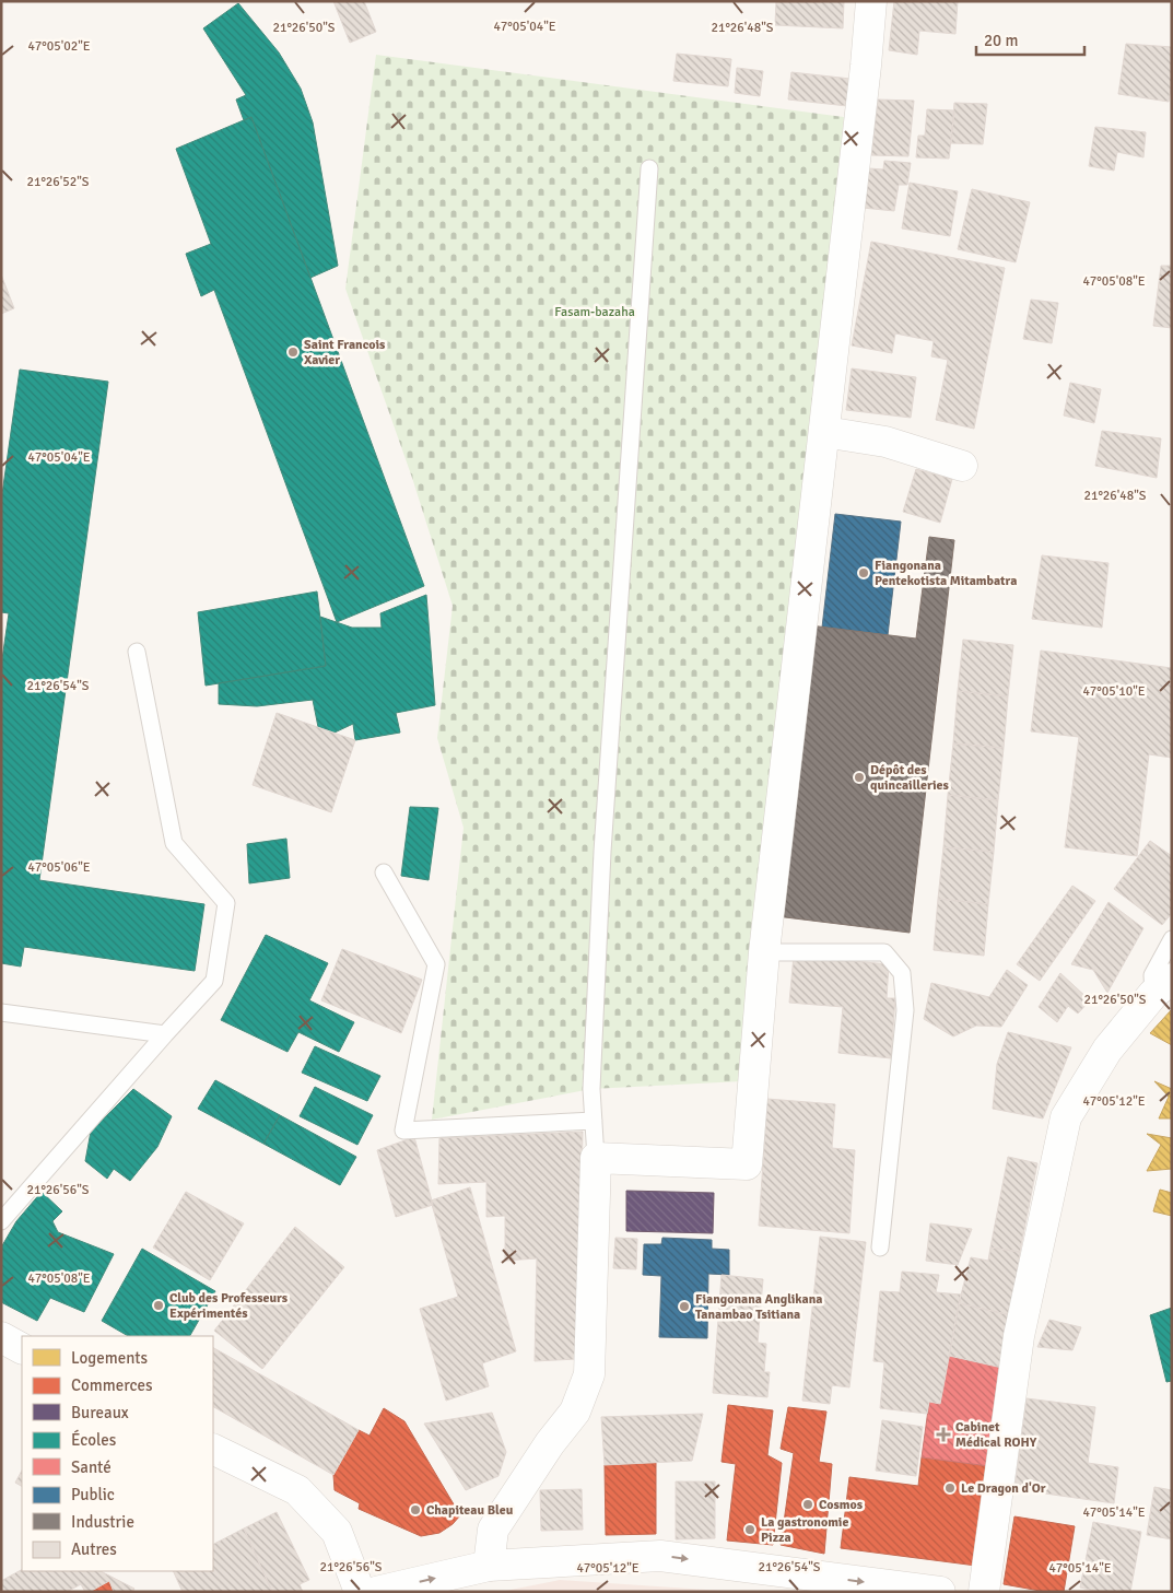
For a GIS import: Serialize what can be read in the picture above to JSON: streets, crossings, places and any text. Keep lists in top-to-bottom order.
{
  "parks": ["Fasam-bazaha"],
  "places": {
    "other": [
      "Saint Francois Xavier",
      "Fiangonana Pentekotista Mitambatra",
      "Dépôt des quincailleries",
      "Club des Professeurs Expérimentés",
      "Fiangonana Anglikana Tanambao Tsitiana",
      "Le Dragon d'Or",
      "Cosmos",
      "Chapiteau Bleu",
      "La gastronomie Pizza"
    ],
    "health": ["Cabinet Médical ROHY"]
  },
  "legend": [
    "Logements",
    "Commerces",
    "Bureaux",
    "Écoles",
    "Santé",
    "Public",
    "Industrie",
    "Autres"
  ],
  "scale_bar": "20 m",
  "coordinates": [
    "47°05'04\"E",
    "21°26'50\"S",
    "21°26'48\"S",
    "47°05'02\"E",
    "21°26'52\"S",
    "47°05'08\"E",
    "21°26'54\"S",
    "47°05'10\"E",
    "47°05'06\"E",
    "47°05'12\"E",
    "21°26'56\"S",
    "47°05'14\"E"
  ]
}
